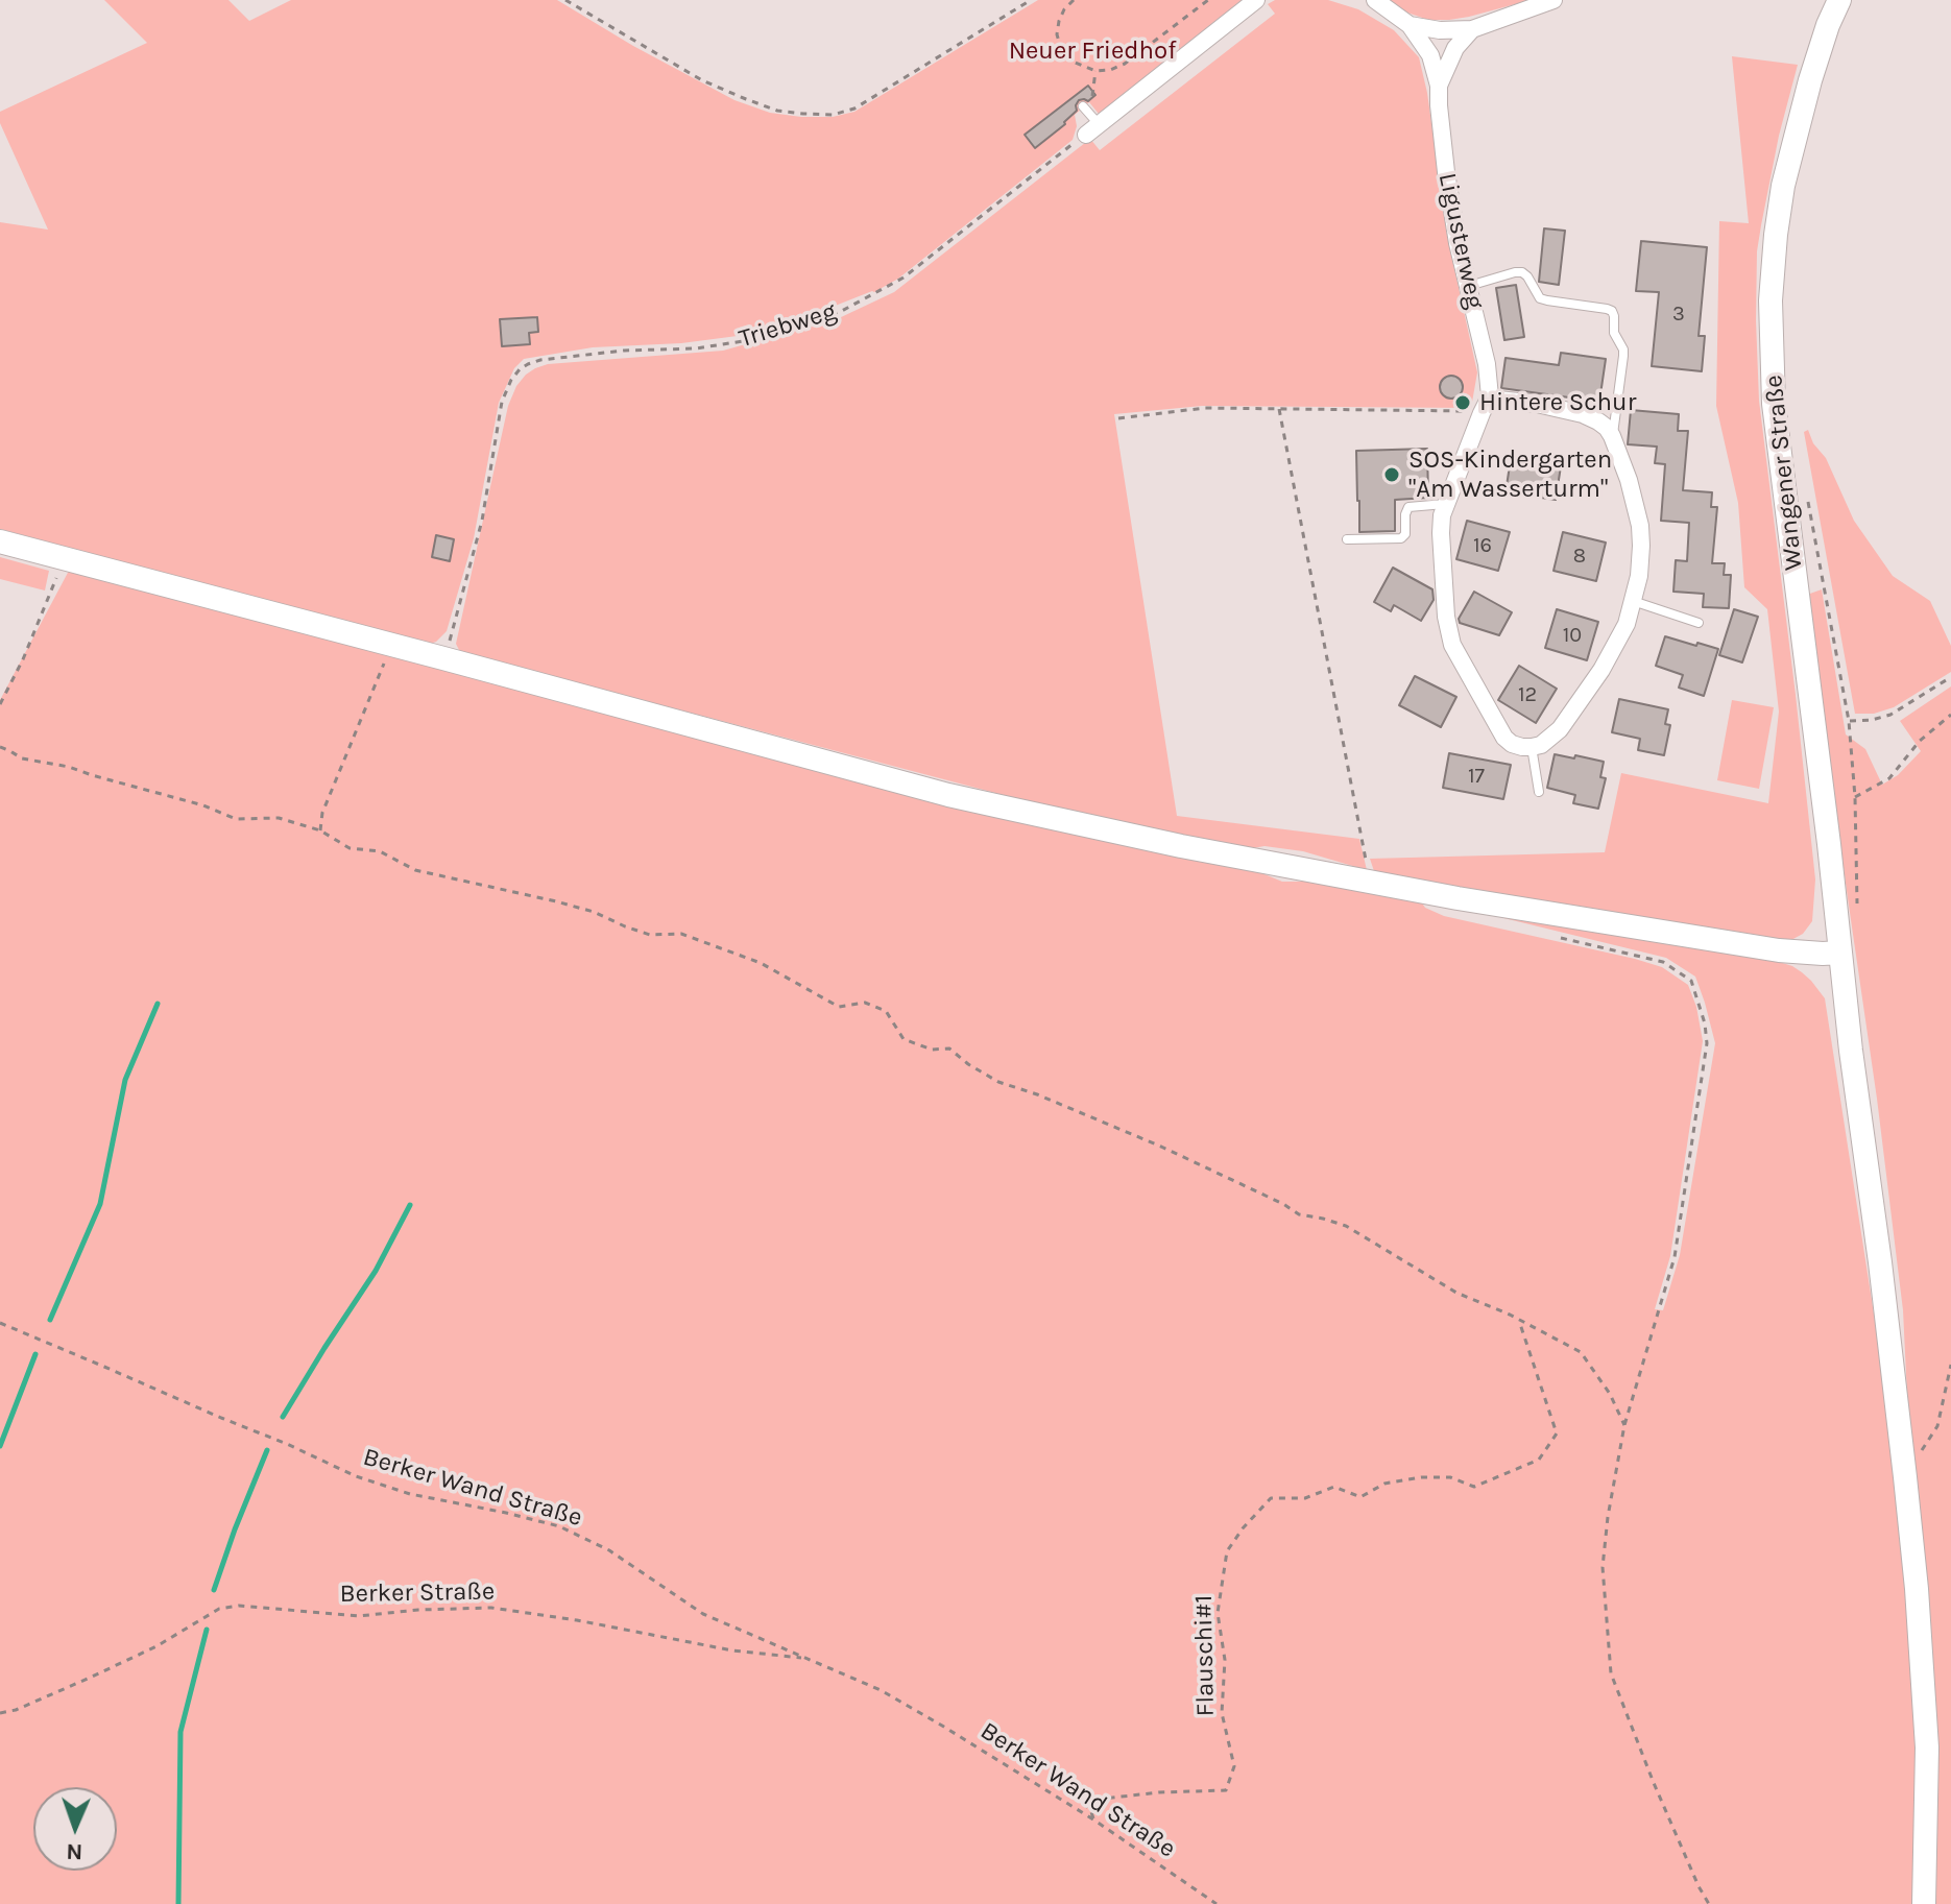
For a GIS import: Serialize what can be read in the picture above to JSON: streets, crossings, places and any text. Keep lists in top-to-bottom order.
{
  "streets": {
    "main road": ["Wangener Straße"],
    "street": ["Ligusterweg"],
    "path": [
      "Triebweg",
      "Berker Wand Straße",
      "Berker Straße",
      "Flauschi#1"
    ]
  },
  "crossings": [
    ["Berker Wand Straße", "Berker Straße"],
    ["Berker Wand Straße", "Flauschi#1"]
  ],
  "parks": ["Neuer Friedhof"],
  "places": ["Hintere Schur", "SOS-Kindergarten \"Am Wasserturm\""],
  "house_numbers": [
    "3",
    "16",
    "8",
    "10",
    "12",
    "17"
  ],
  "north": "bottom"
}
